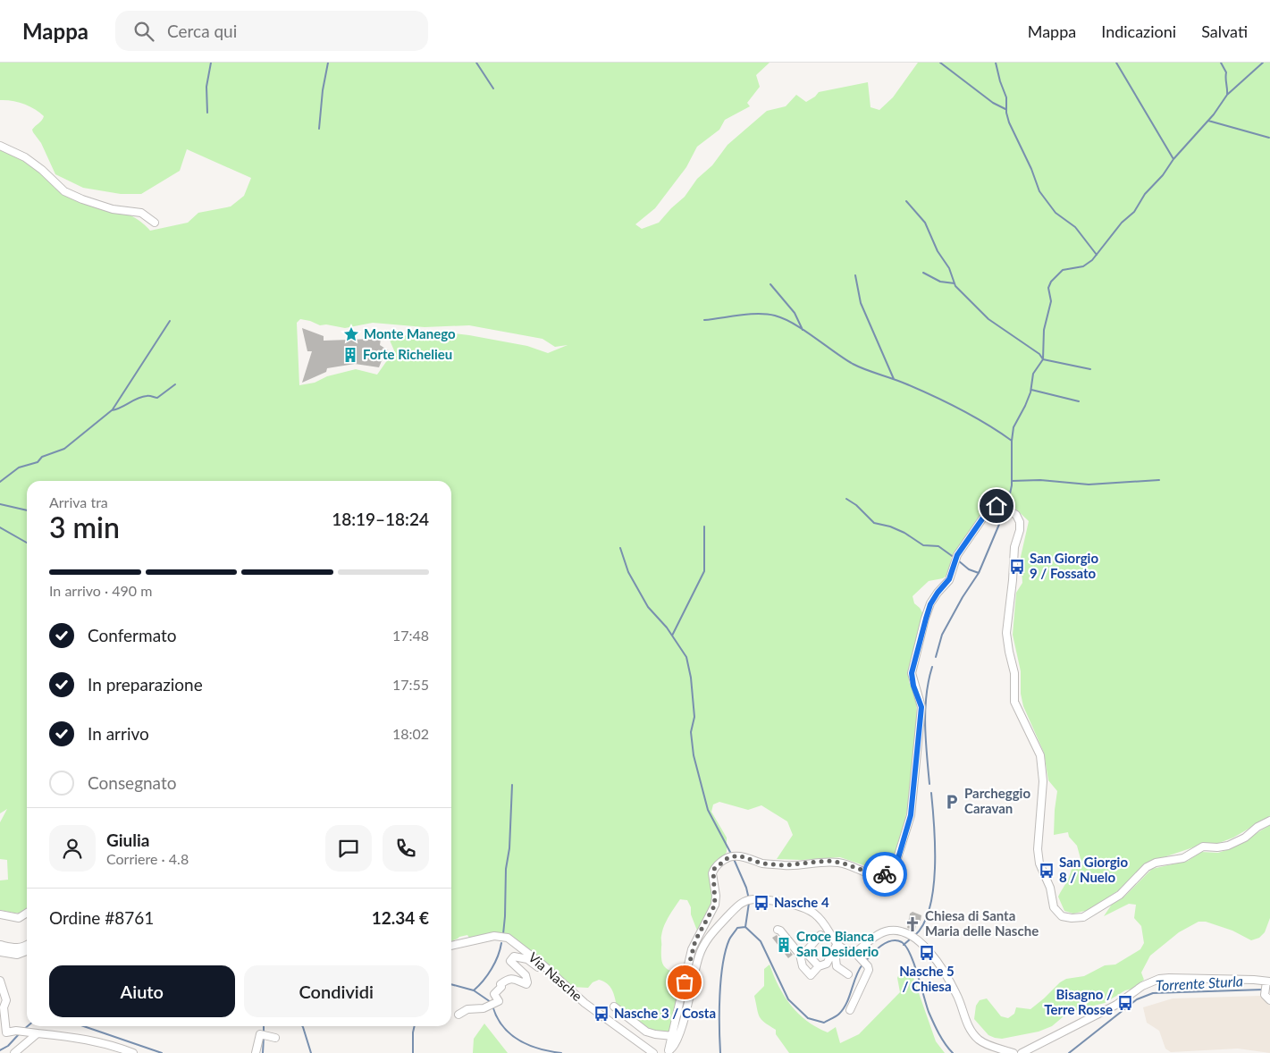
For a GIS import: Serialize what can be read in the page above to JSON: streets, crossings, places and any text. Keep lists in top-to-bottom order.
{
  "streets": {
    "street": ["Via Nasche"]
  },
  "water": ["Torrente Sturla"],
  "places": {
    "place": ["Monte Manego"],
    "building": ["Forte Richelieu", "Croce Bianca San Desiderio"],
    "bus stop": [
      "San Giorgio 9 / Fossato",
      "San Giorgio 8 / Nuelo",
      "Nasche 4",
      "Nasche 5 / Chiesa",
      "Bisagno / Terre Rosse",
      "Nasche 3 / Costa"
    ],
    "parking": ["Parcheggio Caravan"],
    "church": ["Chiesa di Santa Maria delle Nasche"]
  },
  "page": {
    "header": "Mappa",
    "search": "Cerca qui",
    "nav": ["Mappa", "Indicazioni", "Salvati"],
    "heading": ["3 min", "Arriva tra", "18:19–18:24"],
    "panel": [
      "Giulia",
      "Corriere · 4.8",
      "Ordine #8761",
      "12.34 €"
    ],
    "bar": "In arrivo · 490 m",
    "list": [
      ["Confermato", "17:48"],
      ["In preparazione", "17:55"],
      ["In arrivo", "18:02"],
      "Consegnato"
    ],
    "buttons": ["Aiuto", "Condividi"]
  }
}
